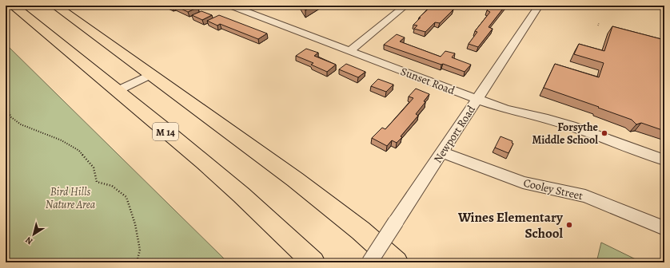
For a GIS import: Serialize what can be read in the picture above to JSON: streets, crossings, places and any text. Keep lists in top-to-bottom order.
{
  "streets": {
    "highway": ["M 14"],
    "street": ["Sunset Road", "Newport Road", "Cooley Street"]
  },
  "crossings": [
    ["Sunset Road", "Newport Road"],
    ["Newport Road", "Cooley Street"]
  ],
  "parks": ["Bird Hills Nature Area"],
  "places": ["Forsythe Middle School", "Wines Elementary School"],
  "north": "bottom left"
}
